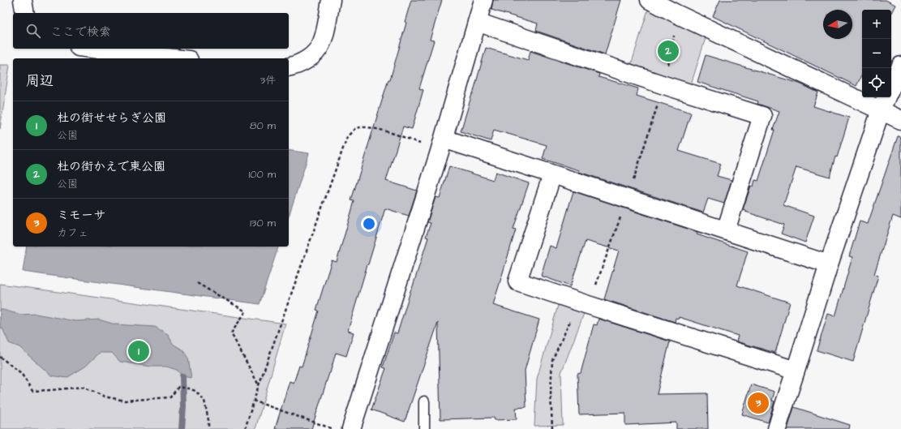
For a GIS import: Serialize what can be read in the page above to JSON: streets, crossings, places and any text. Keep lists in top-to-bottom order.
{
  "north": "left",
  "page": {
    "map_buttons": ["+", "−"],
    "search": "ここで検索",
    "pins": ["2", "1", "3"],
    "heading": ["周辺", "3件"],
    "list": [
      {
        "mark": "1",
        "name": "杜の街せせらぎ公園",
        "note": "公園",
        "value": "80 m"
      },
      {
        "mark": "2",
        "name": "杜の街かえで東公園",
        "note": "公園",
        "value": "100 m"
      },
      {
        "mark": "3",
        "name": "ミモーサ",
        "note": "カフェ",
        "value": "130 m"
      }
    ]
  }
}
